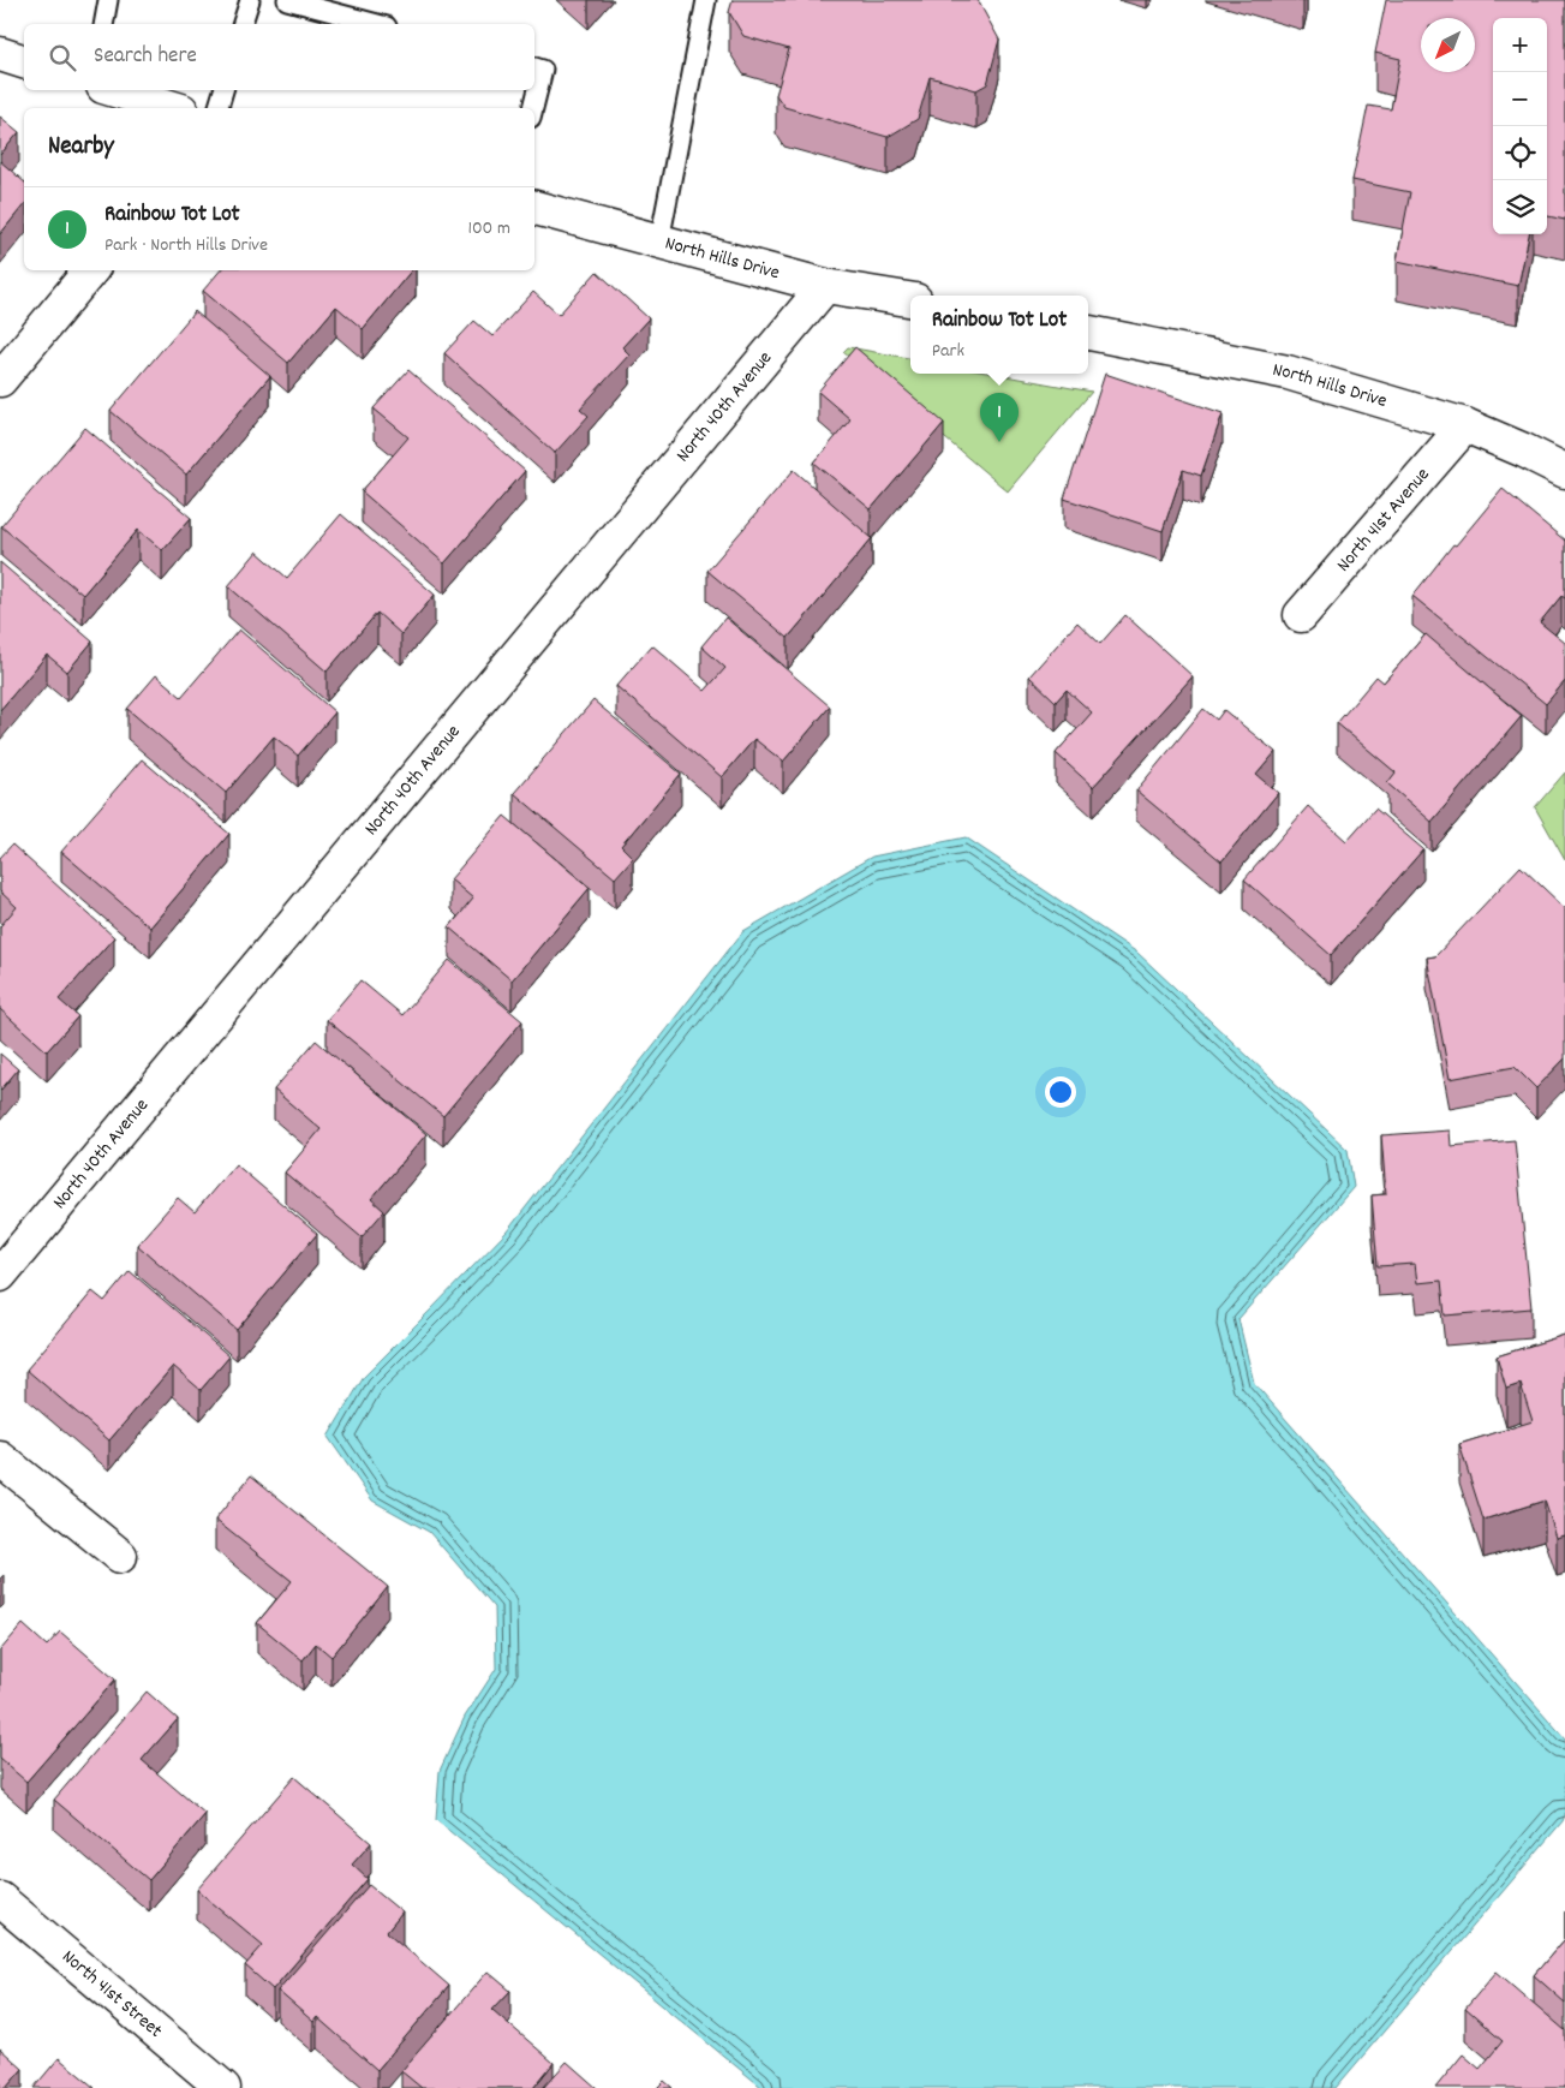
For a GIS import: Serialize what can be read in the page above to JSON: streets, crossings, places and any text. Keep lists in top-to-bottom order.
{
  "streets": {
    "street": [
      "North Hills Drive",
      "North 40th Avenue",
      "North 41st Avenue",
      "North 41st Street"
    ]
  },
  "crossings": [
    ["North Hills Drive", "North 40th Avenue"],
    ["North Hills Drive", "North 41st Avenue"]
  ],
  "north": "bottom left",
  "page": {
    "map_buttons": ["+", "−"],
    "search": "Search here",
    "heading": "Nearby",
    "list": [
      {
        "mark": "1",
        "name": "Rainbow Tot Lot",
        "note": "Park · North Hills Drive",
        "value": "100 m"
      }
    ],
    "popup": ["Rainbow Tot Lot", "Park"],
    "pins": "1"
  }
}
